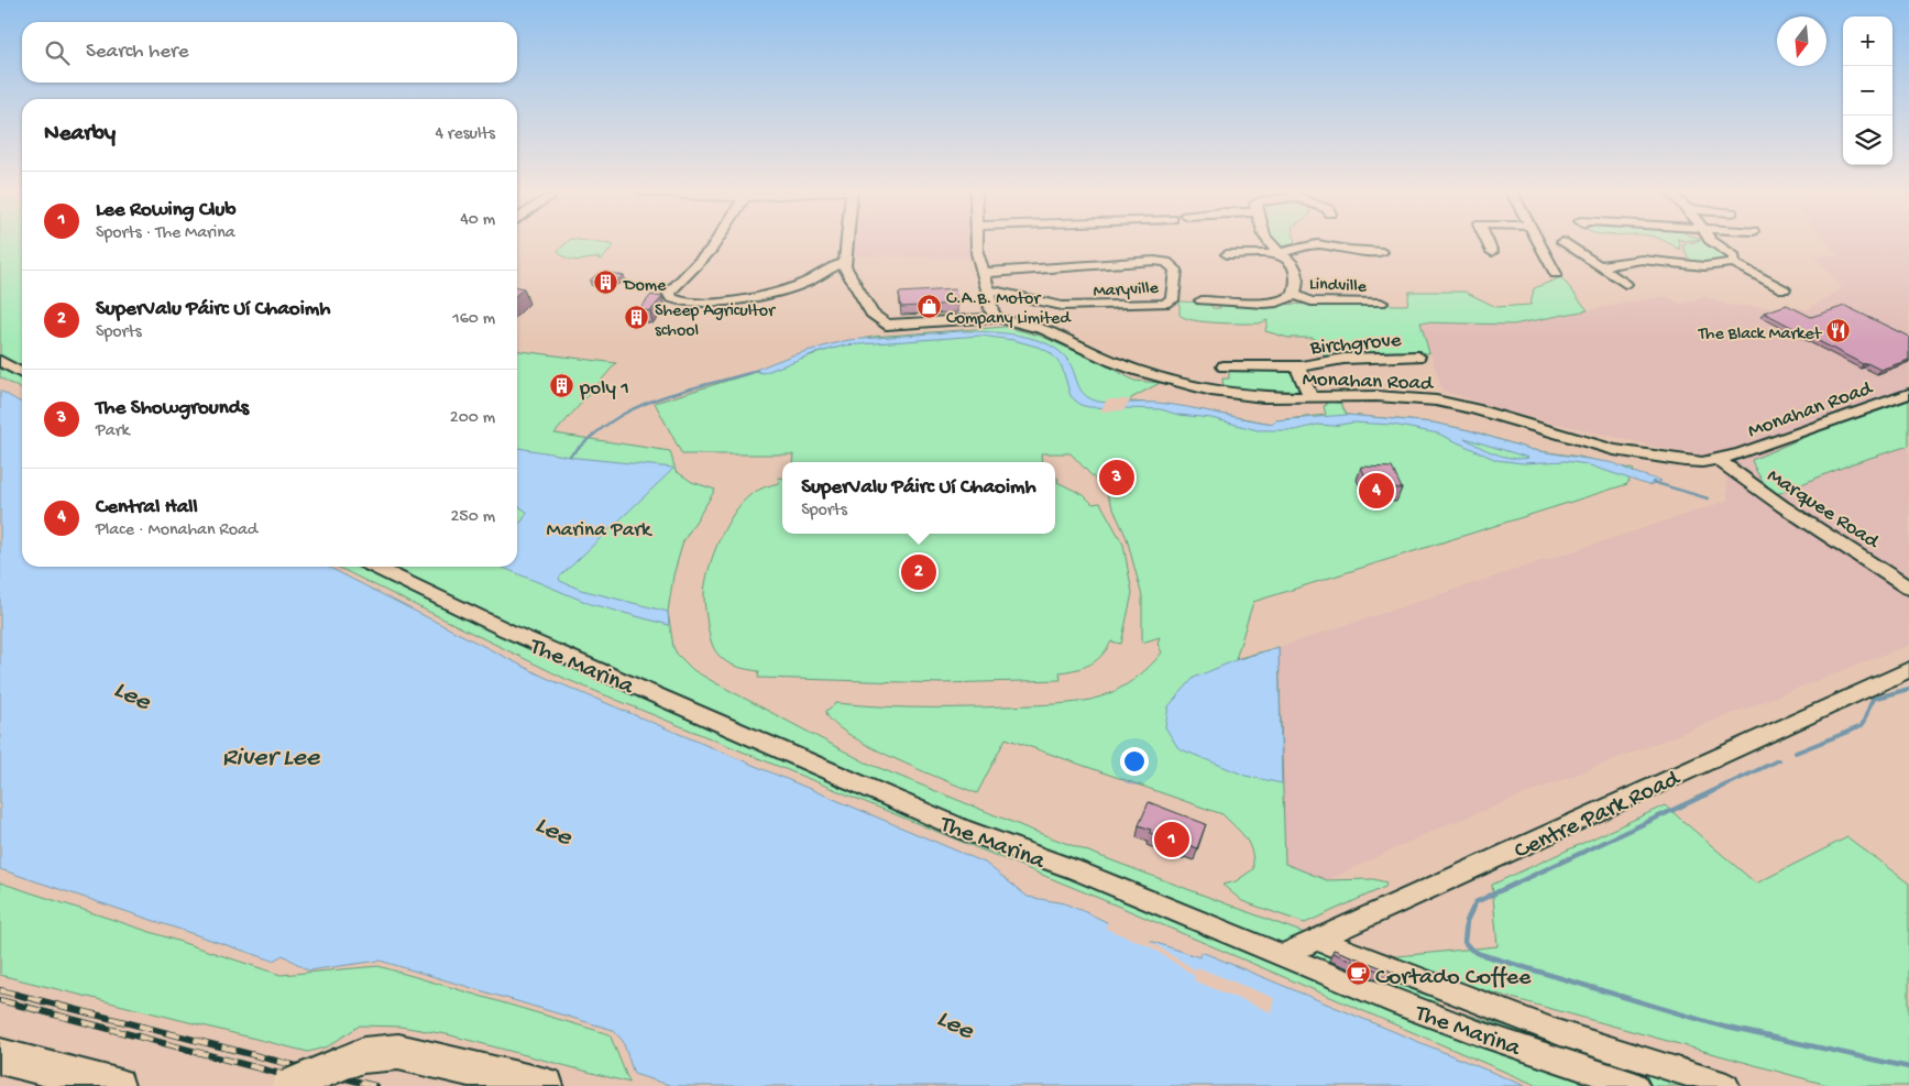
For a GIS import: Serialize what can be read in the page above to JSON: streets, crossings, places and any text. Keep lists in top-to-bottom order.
{
  "streets": {
    "street": [
      "Lindville",
      "Maryville",
      "Birchgrove",
      "Monahan Road",
      "Marquee Road",
      "The Marina",
      "Centre Park Road"
    ]
  },
  "crossings": [
    ["Birchgrove", "Monahan Road"],
    ["Monahan Road", "Marquee Road"],
    ["The Marina", "Centre Park Road"]
  ],
  "water": ["Lee", "River Lee"],
  "parks": ["Marina Park"],
  "places": {
    "building": ["Dome", "Sheep Agricultor school", "poly 1"],
    "shop": ["C.A.B. Motor Company Limited"],
    "restaurant": ["The Black Market"],
    "cafe": ["Cortado Coffee"]
  },
  "north": "bottom",
  "page": {
    "map_buttons": ["+", "−"],
    "search": "Search here",
    "heading": ["Nearby", "4 results"],
    "list": [
      {
        "mark": "1",
        "name": "Lee Rowing Club",
        "note": "Sports · The Marina",
        "value": "40 m"
      },
      {
        "mark": "2",
        "name": "SuperValu Páirc Uí Chaoimh",
        "note": "Sports",
        "value": "160 m"
      },
      {
        "mark": "3",
        "name": "The Showgrounds",
        "note": "Park",
        "value": "200 m"
      },
      {
        "mark": "4",
        "name": "Central Hall",
        "note": "Place · Monahan Road",
        "value": "250 m"
      }
    ],
    "pins": [
      "3",
      "4",
      "2",
      "1"
    ],
    "popup": ["SuperValu Páirc Uí Chaoimh", "Sports"]
  }
}
